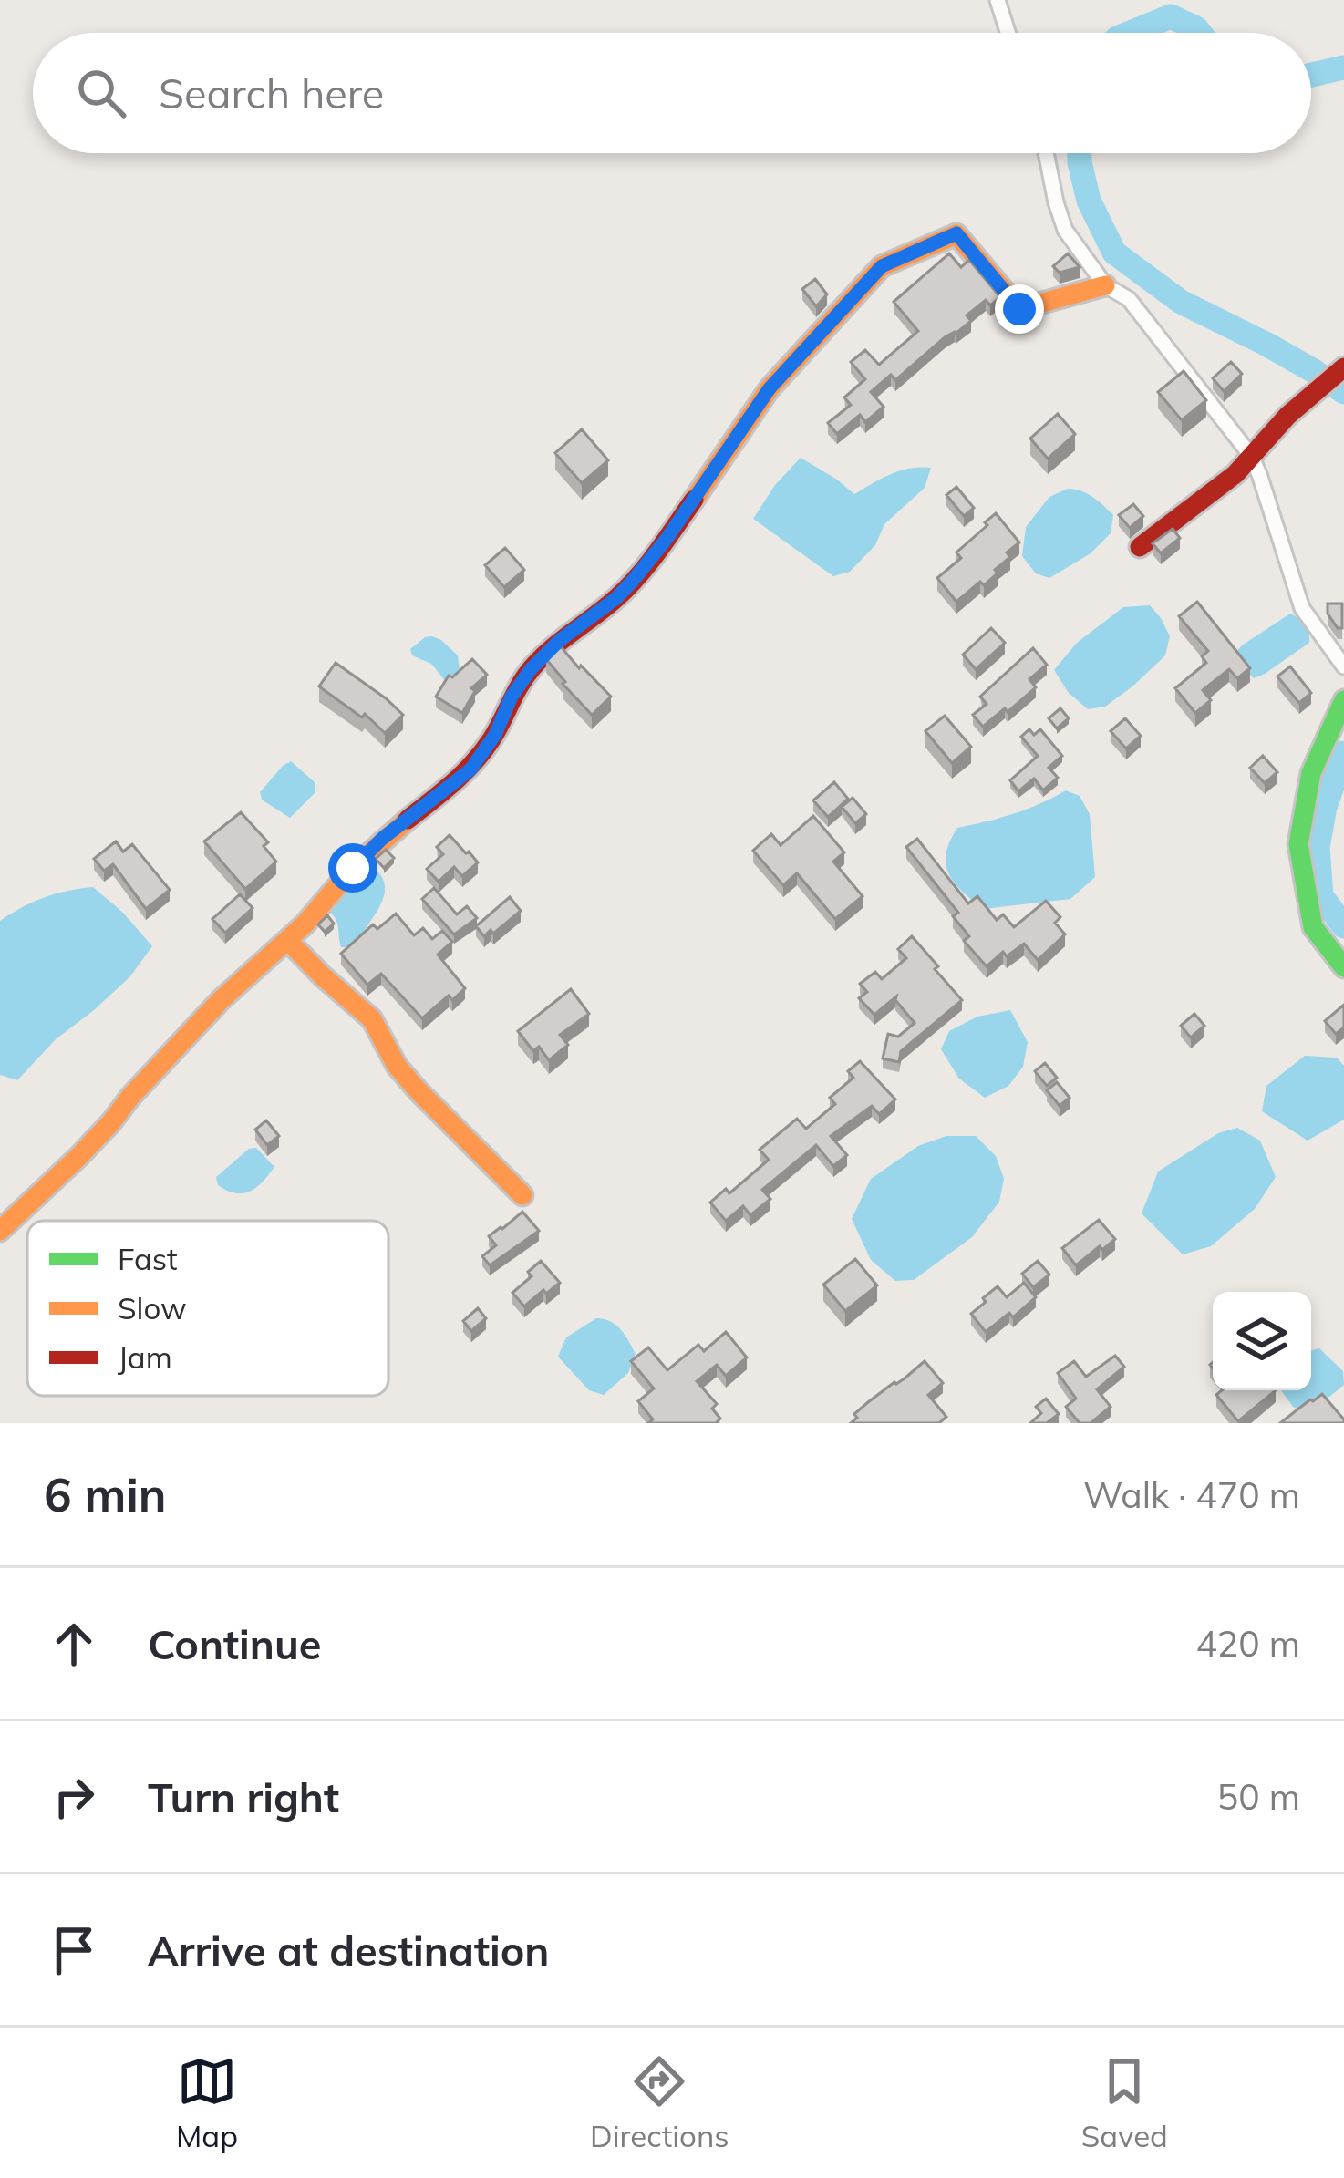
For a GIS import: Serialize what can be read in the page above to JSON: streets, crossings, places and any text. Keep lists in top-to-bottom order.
{
  "legend": ["Fast", "Slow", "Jam"],
  "page": {
    "search": "Search here",
    "heading": ["6 min", "Walk · 470 m"],
    "list": [
      ["Continue", "420 m"],
      ["Turn right", "50 m"],
      "Arrive at destination"
    ],
    "nav": ["Map", "Directions", "Saved"]
  }
}
